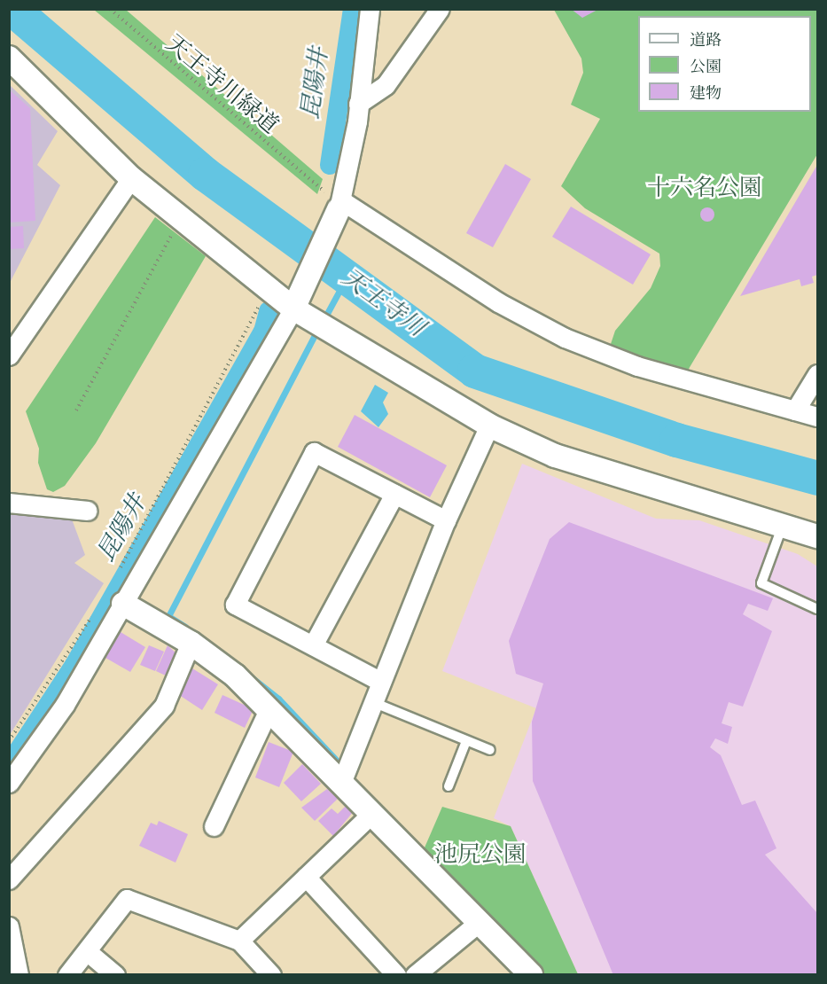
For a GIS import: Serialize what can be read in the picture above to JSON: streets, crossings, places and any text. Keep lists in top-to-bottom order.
{
  "streets": {
    "path": ["天王寺川緑道"]
  },
  "water": ["昆陽井", "天王寺川"],
  "parks": ["十六名公園", "池尻公園"],
  "legend": ["道路", "公園", "建物"]
}
